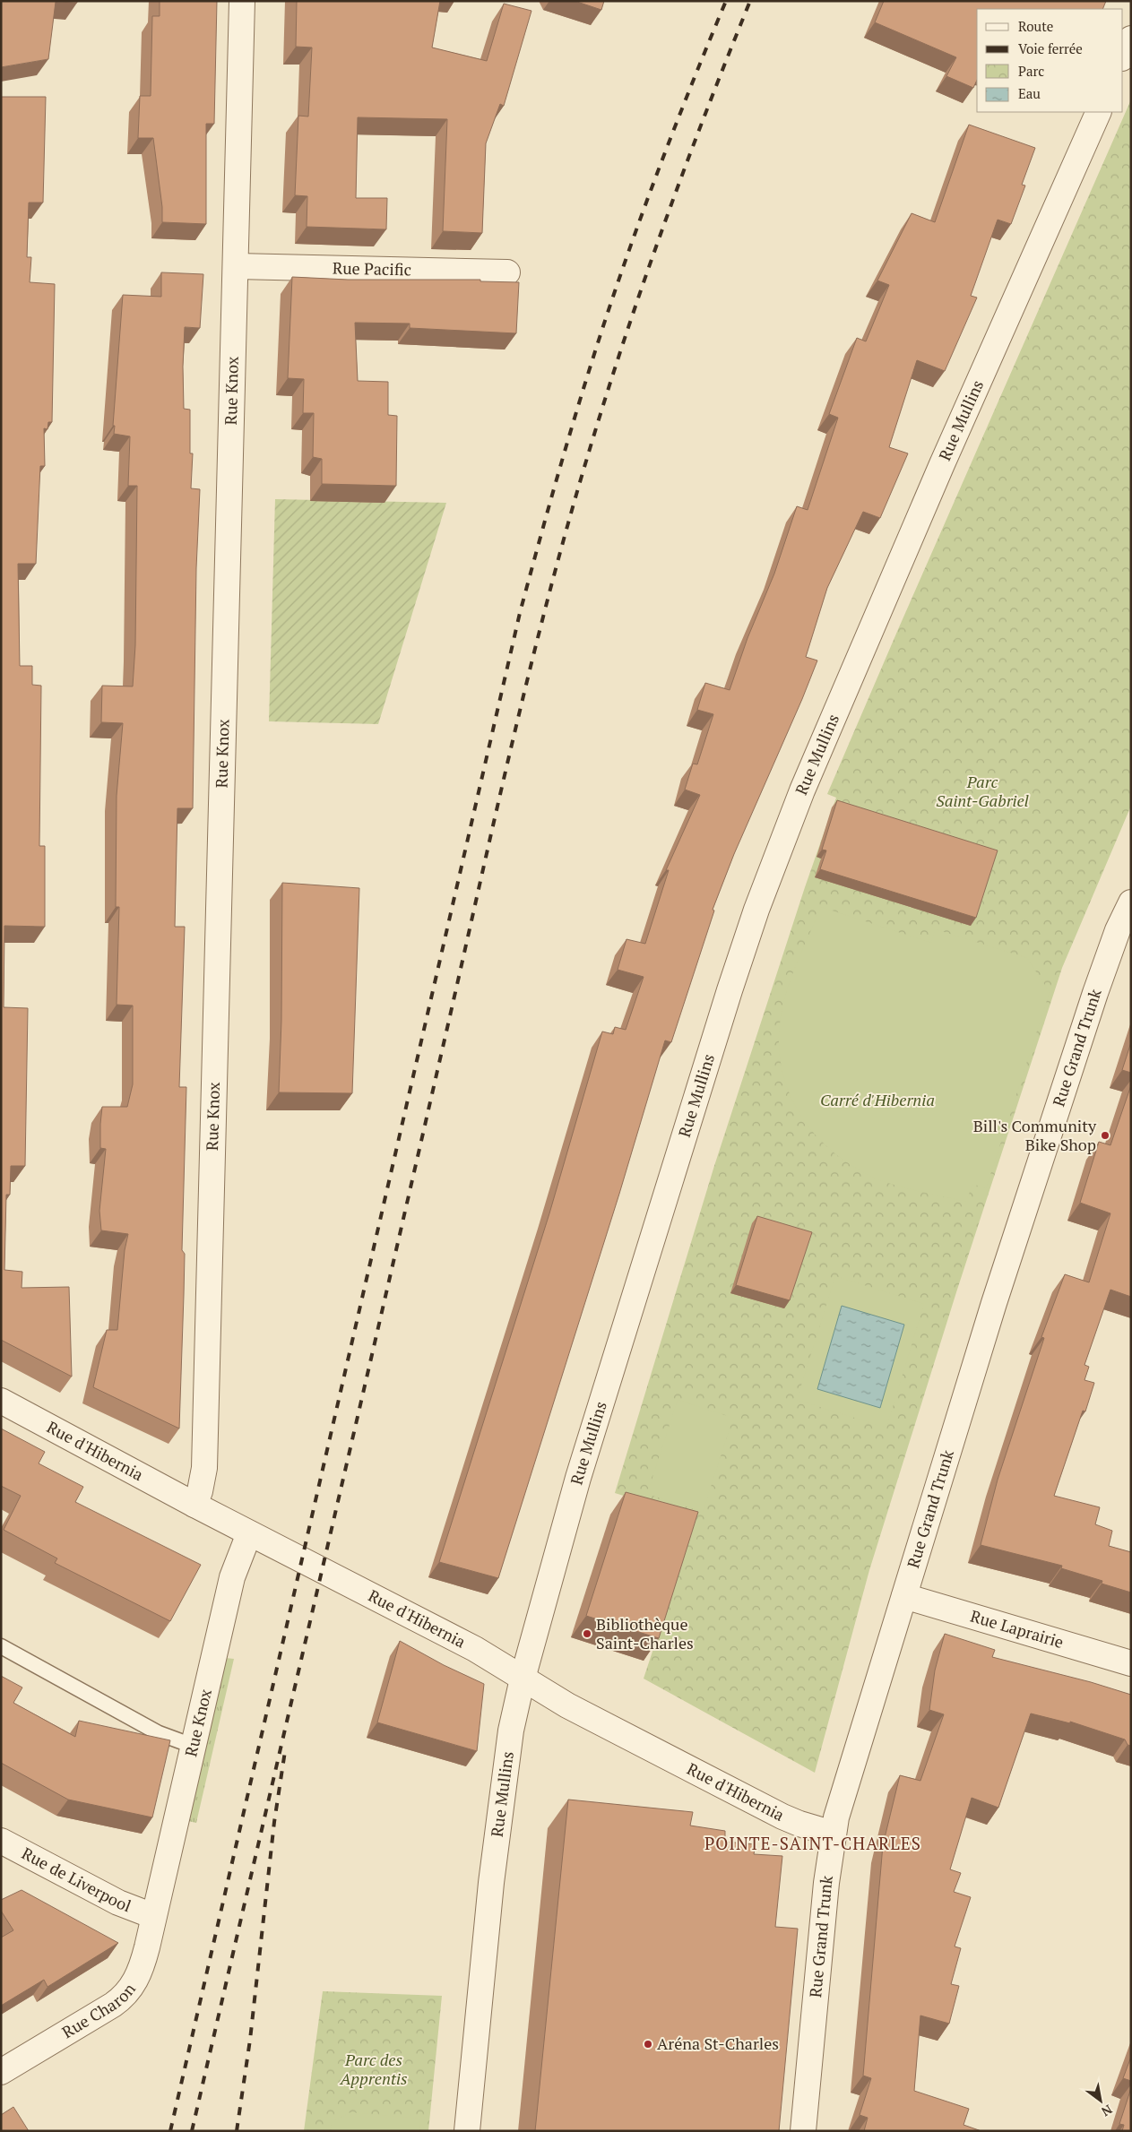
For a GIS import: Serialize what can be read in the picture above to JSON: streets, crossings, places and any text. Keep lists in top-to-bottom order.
{
  "streets": {
    "street": [
      "Rue Pacific",
      "Rue Knox",
      "Rue Mullins",
      "Rue Grand Trunk",
      "Rue d'Hibernia",
      "Rue Laprairie",
      "Rue de Liverpool",
      "Rue Charon"
    ]
  },
  "crossings": [
    ["Rue Pacific", "Rue Knox"],
    ["Rue Knox", "Rue d'Hibernia"],
    ["Rue Knox", "Rue de Liverpool"],
    ["Rue Knox", "Rue Charon"],
    ["Rue Mullins", "Rue d'Hibernia"],
    ["Rue Grand Trunk", "Rue d'Hibernia"],
    ["Rue Grand Trunk", "Rue Laprairie"],
    ["Rue de Liverpool", "Rue Charon"]
  ],
  "districts": ["POINTE-SAINT-CHARLES"],
  "parks": ["Parc Saint-Gabriel", "Carré d'Hibernia", "Parc des Apprentis"],
  "places": ["Bill's Community Bike Shop", "Bibliothèque Saint-Charles", "Aréna St-Charles"],
  "legend": [
    "Route",
    "Voie ferrée",
    "Parc",
    "Eau"
  ],
  "north": "bottom right"
}
